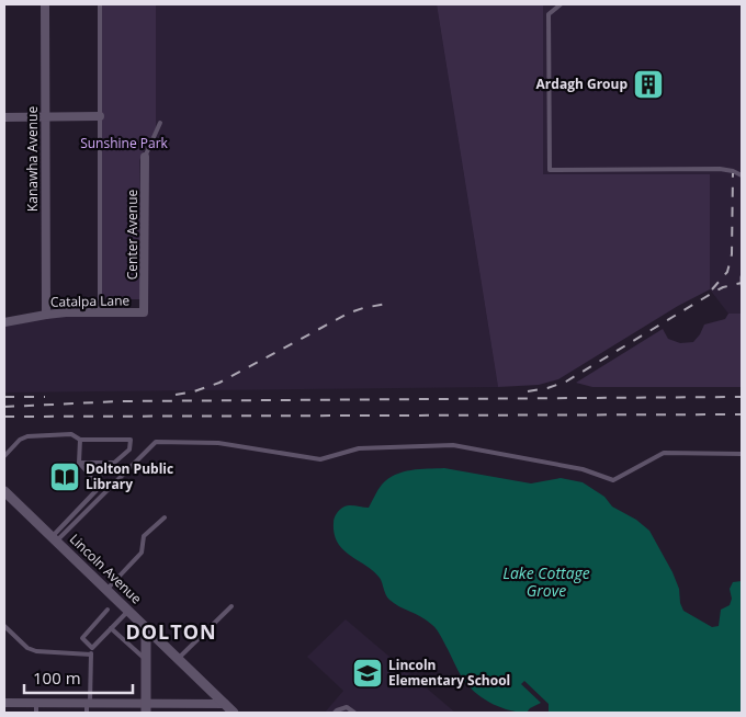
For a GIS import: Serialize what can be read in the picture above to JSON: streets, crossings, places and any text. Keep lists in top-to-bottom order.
{
  "streets": {
    "street": [
      "Kanawha Avenue",
      "Center Avenue",
      "Catalpa Lane",
      "Lincoln Avenue"
    ]
  },
  "crossings": [
    ["Kanawha Avenue", "Catalpa Lane"],
    ["Center Avenue", "Catalpa Lane"]
  ],
  "districts": ["DOLTON"],
  "water": ["Lake Cottage Grove"],
  "parks": ["Sunshine Park"],
  "places": {
    "building": ["Ardagh Group"],
    "library": ["Dolton Public Library"],
    "school or university": ["Lincoln Elementary School"]
  },
  "scale_bar": "100 m"
}
